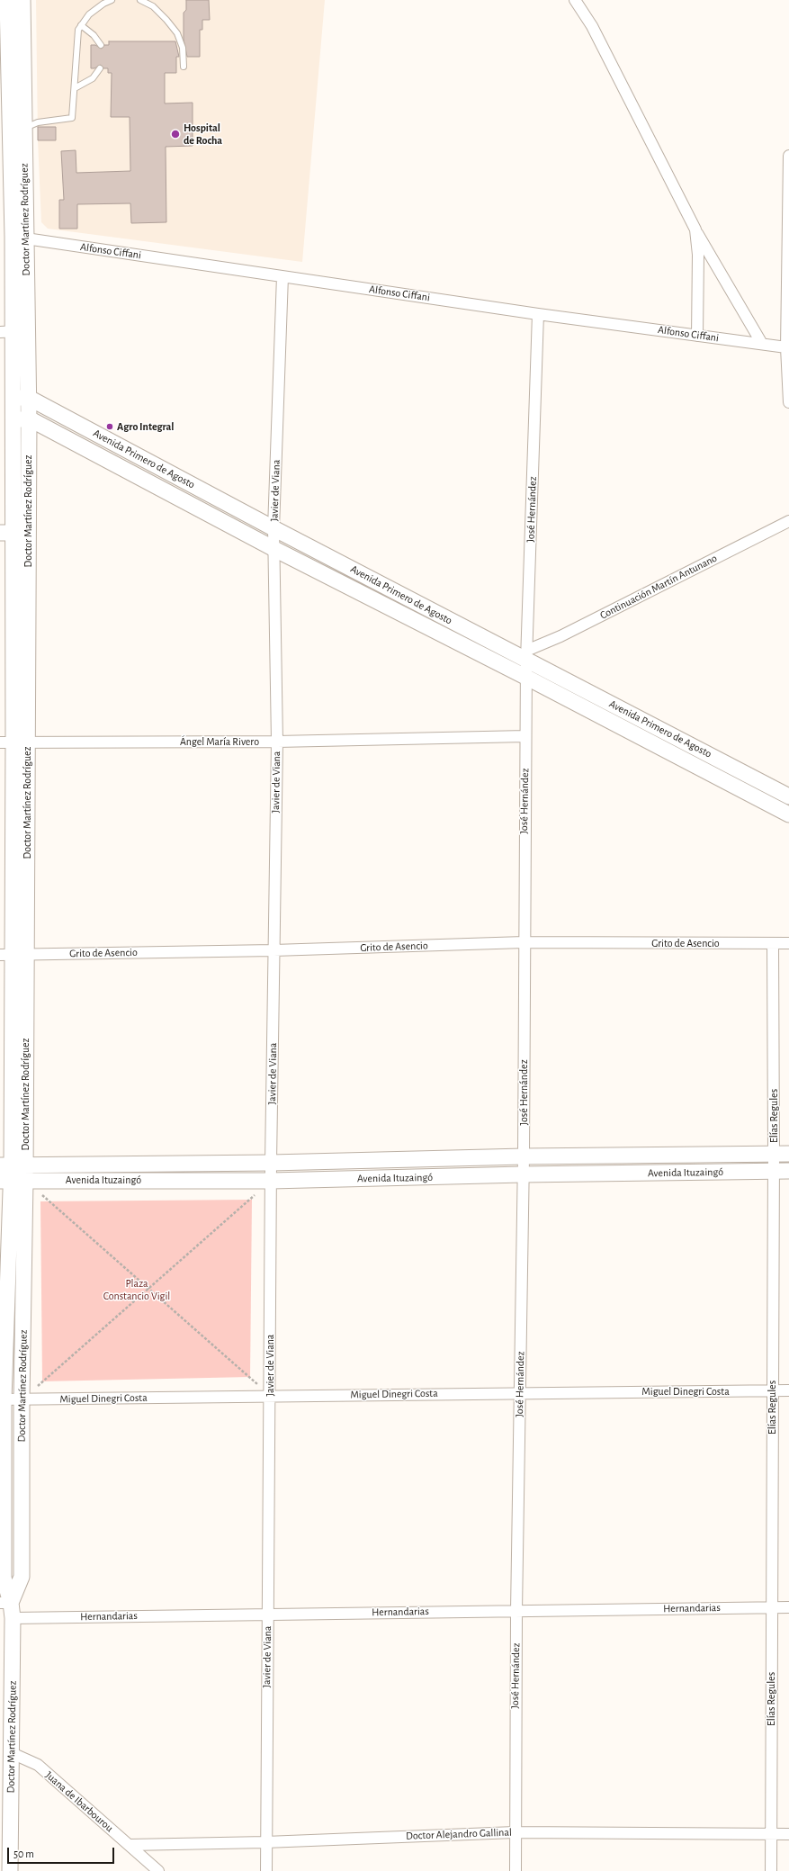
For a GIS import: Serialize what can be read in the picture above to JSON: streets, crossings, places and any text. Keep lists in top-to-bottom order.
{
  "streets": {
    "street": [
      "Doctor Martínez Rodríguez",
      "Alfonso Ciffani",
      "Avenida Primero de Agosto",
      "Javier de Viana",
      "José Hernández",
      "Continuación Martín Antunano",
      "Ángel María Rivero",
      "Grito de Asencio",
      "Elías Regules",
      "Avenida Ituzaingó",
      "Miguel Dinegri Costa",
      "Hernandarias",
      "Juana de Ibarbourou",
      "Doctor Alejandro Gallinal"
    ]
  },
  "crossings": [
    ["Doctor Martínez Rodríguez", "Alfonso Ciffani"],
    ["Doctor Martínez Rodríguez", "Avenida Primero de Agosto"],
    ["Doctor Martínez Rodríguez", "Ángel María Rivero"],
    ["Doctor Martínez Rodríguez", "Grito de Asencio"],
    ["Doctor Martínez Rodríguez", "Avenida Ituzaingó"],
    ["Doctor Martínez Rodríguez", "Miguel Dinegri Costa"],
    ["Doctor Martínez Rodríguez", "Hernandarias"],
    ["Doctor Martínez Rodríguez", "Juana de Ibarbourou"],
    ["Alfonso Ciffani", "Javier de Viana"],
    ["Alfonso Ciffani", "José Hernández"],
    ["Avenida Primero de Agosto", "Javier de Viana"],
    ["Avenida Primero de Agosto", "José Hernández"],
    ["Avenida Primero de Agosto", "Continuación Martín Antunano"],
    ["Javier de Viana", "Ángel María Rivero"],
    ["Javier de Viana", "Grito de Asencio"],
    ["Javier de Viana", "Avenida Ituzaingó"],
    ["Javier de Viana", "Miguel Dinegri Costa"],
    ["Javier de Viana", "Hernandarias"],
    ["Javier de Viana", "Doctor Alejandro Gallinal"],
    ["José Hernández", "Continuación Martín Antunano"],
    ["José Hernández", "Ángel María Rivero"],
    ["José Hernández", "Grito de Asencio"],
    ["José Hernández", "Avenida Ituzaingó"],
    ["José Hernández", "Miguel Dinegri Costa"],
    ["José Hernández", "Hernandarias"],
    ["José Hernández", "Doctor Alejandro Gallinal"],
    ["Grito de Asencio", "Elías Regules"],
    ["Elías Regules", "Avenida Ituzaingó"],
    ["Elías Regules", "Miguel Dinegri Costa"],
    ["Elías Regules", "Hernandarias"],
    ["Elías Regules", "Doctor Alejandro Gallinal"],
    ["Juana de Ibarbourou", "Doctor Alejandro Gallinal"]
  ],
  "parks": ["Plaza Constancio Vigil"],
  "places": ["Hospital de Rocha", "Agro Integral"],
  "scale_bar": "50 m"
}
